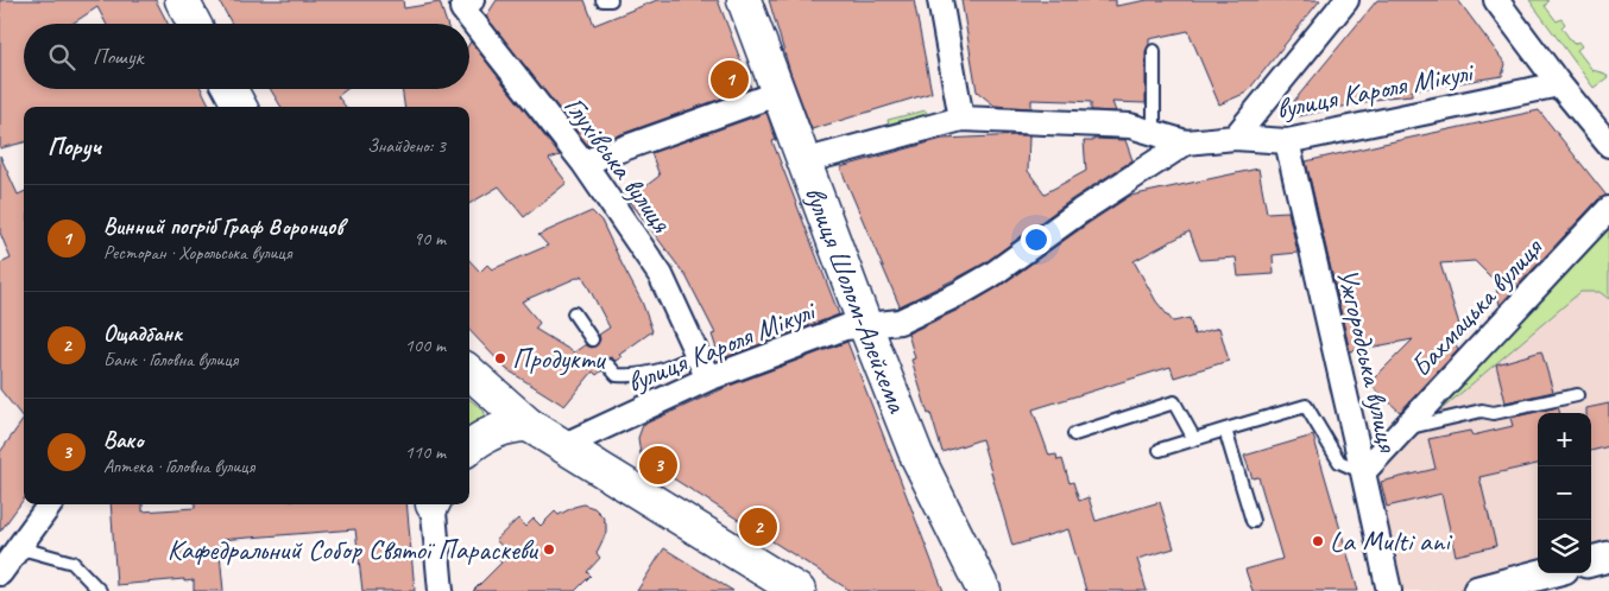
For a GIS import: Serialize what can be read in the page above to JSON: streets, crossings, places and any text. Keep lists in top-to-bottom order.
{
  "streets": {
    "main road": ["вулиця Шолом-Алейхема"],
    "street": [
      "вулиця Кароля Мікулі",
      "Глухівська вулиця",
      "Бахмацька вулиця",
      "Ужгородська вулиця"
    ]
  },
  "crossings": [
    ["вулиця Кароля Мікулі", "Глухівська вулиця"],
    ["вулиця Кароля Мікулі", "вулиця Шолом-Алейхема"],
    ["вулиця Кароля Мікулі", "Ужгородська вулиця"],
    ["Бахмацька вулиця", "Ужгородська вулиця"]
  ],
  "places": ["Продукти", "La Multi ani", "Кафедральний Собор Святої Параскеви"],
  "page": {
    "search": "Пошук",
    "pins": ["1", "3", "2"],
    "heading": ["Поруч", "Знайдено: 3"],
    "list": [
      {
        "mark": "1",
        "name": "Винний погріб Граф Воронцов",
        "note": "Ресторан · Хорольська вулиця",
        "value": "90 m"
      },
      {
        "mark": "2",
        "name": "Ощадбанк",
        "note": "Банк · Головна вулиця",
        "value": "100 m"
      },
      {
        "mark": "3",
        "name": "Вако",
        "note": "Аптека · Головна вулиця",
        "value": "110 m"
      }
    ],
    "map_buttons": ["+", "−"]
  }
}
